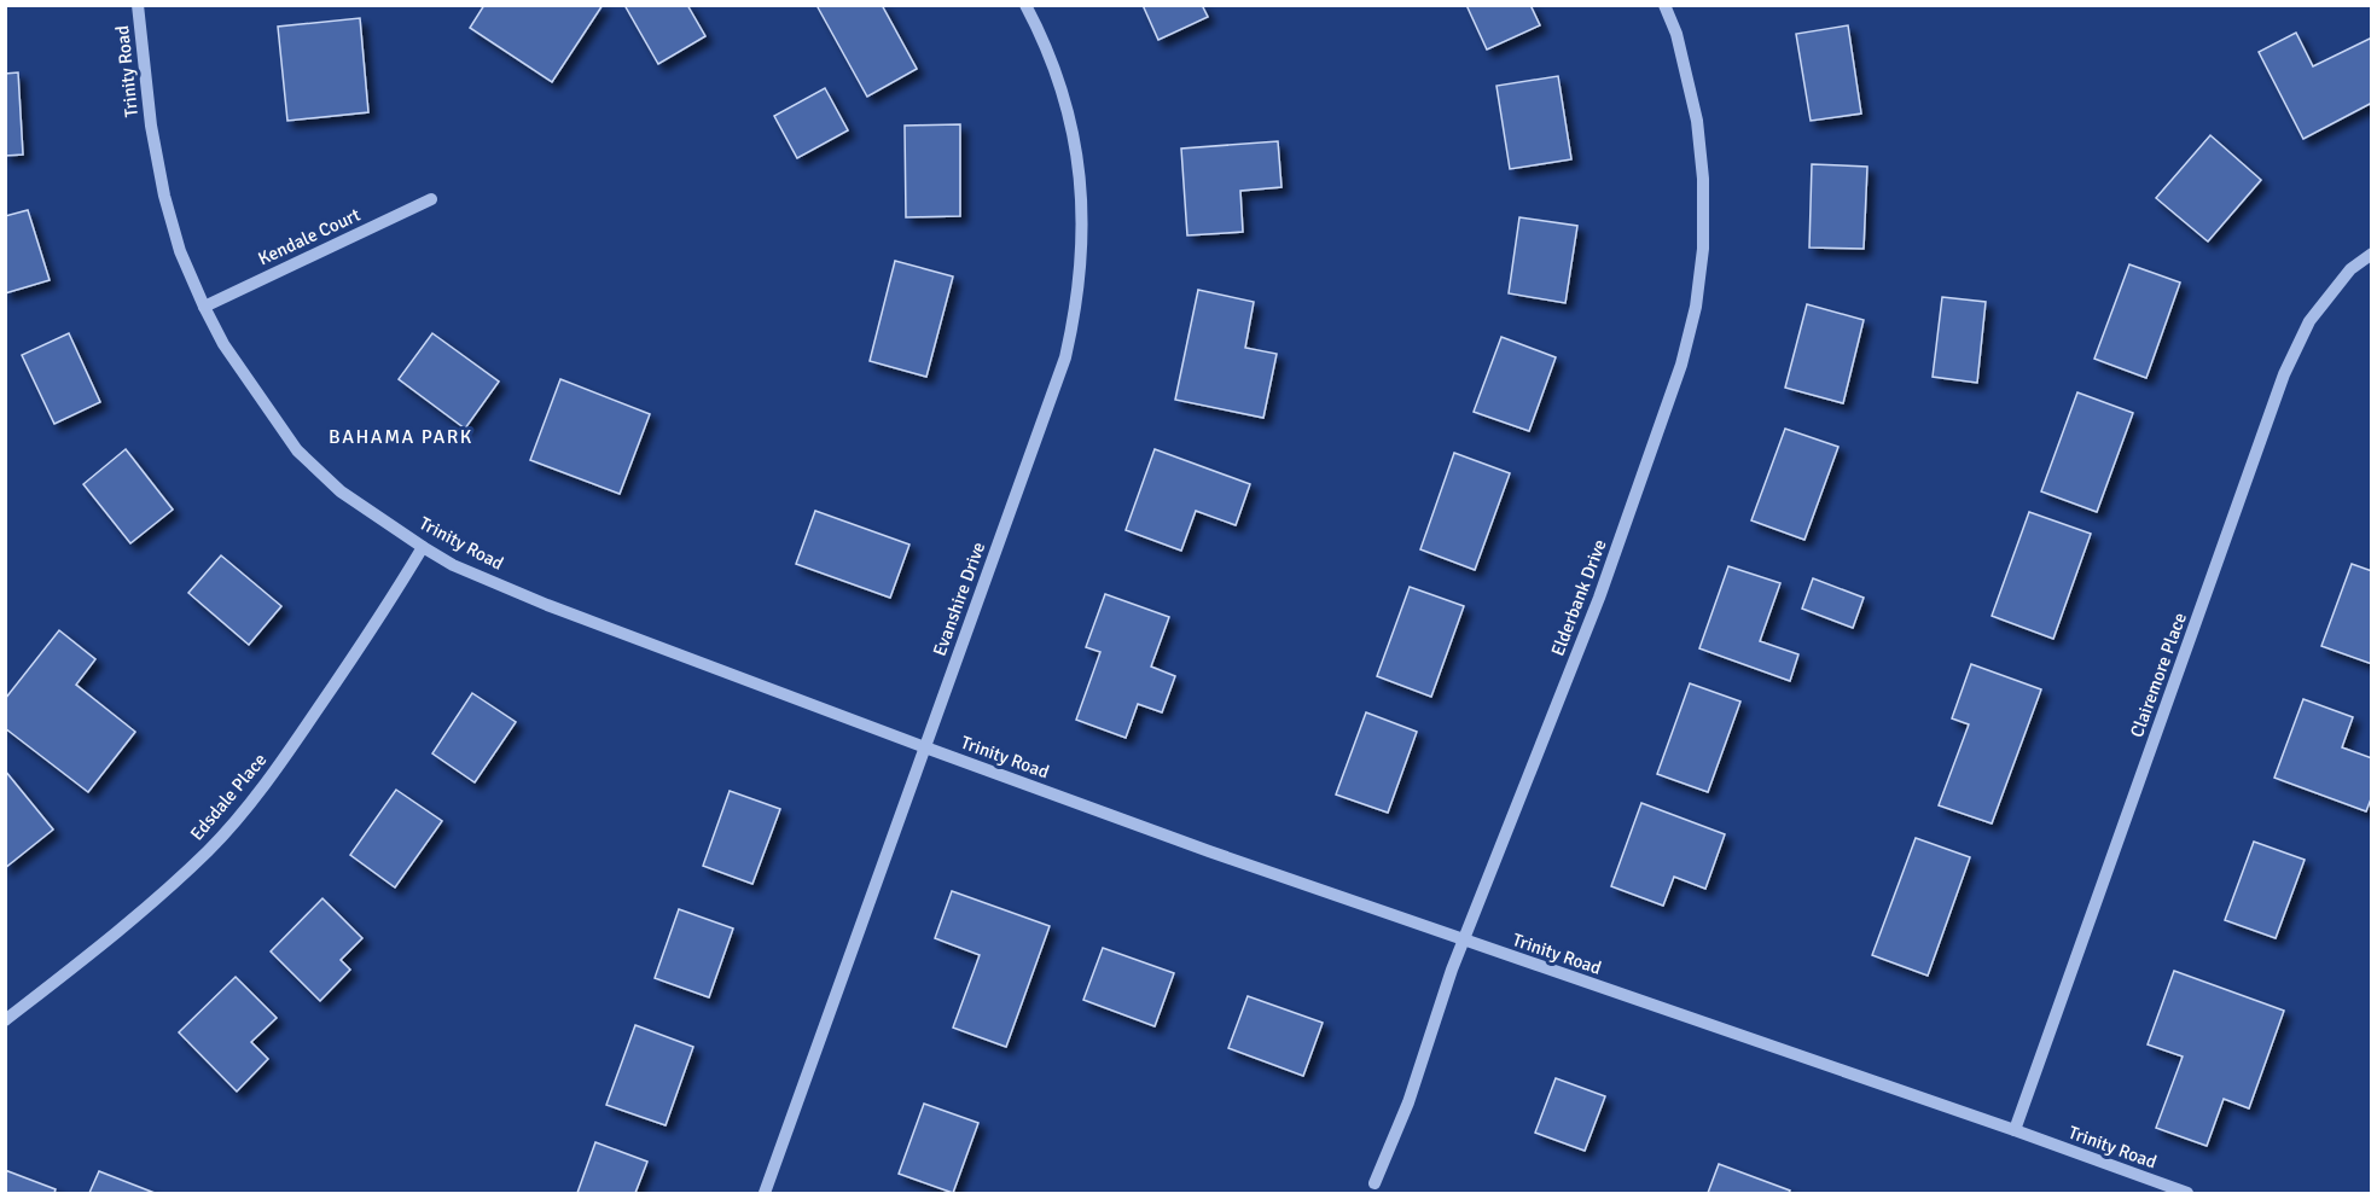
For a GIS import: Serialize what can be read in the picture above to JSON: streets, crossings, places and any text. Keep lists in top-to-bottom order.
{
  "streets": {
    "street": [
      "Trinity Road",
      "Kendale Court",
      "Elderbank Drive",
      "Evanshire Drive",
      "Clairemore Place",
      "Edsdale Place"
    ]
  },
  "crossings": [
    ["Trinity Road", "Kendale Court"],
    ["Trinity Road", "Elderbank Drive"],
    ["Trinity Road", "Evanshire Drive"],
    ["Trinity Road", "Clairemore Place"],
    ["Trinity Road", "Edsdale Place"]
  ],
  "districts": ["BAHAMA PARK"]
}
